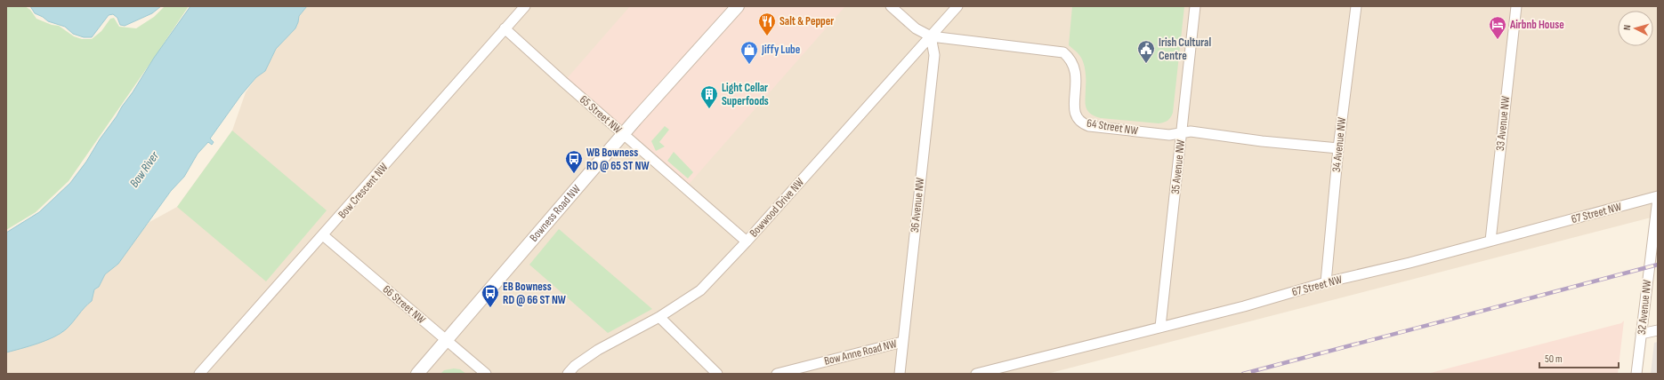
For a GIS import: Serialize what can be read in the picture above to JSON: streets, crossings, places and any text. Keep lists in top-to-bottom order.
{
  "streets": {
    "street": [
      "65 Street NW",
      "33 Avenue NW",
      "64 Street NW",
      "34 Avenue NW",
      "35 Avenue NW",
      "Bow Crescent NW",
      "36 Avenue NW",
      "Bowwood Drive NW",
      "Bowness Road NW",
      "67 Street NW",
      "66 Street NW",
      "32 Avenue NW",
      "Bow Anne Road NW"
    ]
  },
  "crossings": [
    ["65 Street NW", "Bow Crescent NW"],
    ["65 Street NW", "Bowwood Drive NW"],
    ["65 Street NW", "Bowness Road NW"],
    ["33 Avenue NW", "67 Street NW"],
    ["64 Street NW", "34 Avenue NW"],
    ["64 Street NW", "35 Avenue NW"],
    ["64 Street NW", "36 Avenue NW"],
    ["64 Street NW", "Bowwood Drive NW"],
    ["34 Avenue NW", "67 Street NW"],
    ["35 Avenue NW", "67 Street NW"],
    ["Bow Crescent NW", "66 Street NW"],
    ["36 Avenue NW", "Bowwood Drive NW"],
    ["36 Avenue NW", "Bow Anne Road NW"],
    ["Bowness Road NW", "66 Street NW"]
  ],
  "water": ["Bow River"],
  "places": {
    "restaurant": ["Salt & Pepper"],
    "hotel": ["Airbnb House"],
    "public building": ["Irish Cultural Centre"],
    "shop": ["Jiffy Lube"],
    "building": ["Light Cellar Superfoods"],
    "bus stop": ["WB Bowness RD @ 65 ST NW", "EB Bowness RD @ 66 ST NW"]
  },
  "scale_bar": "50 m",
  "north": "left"
}
